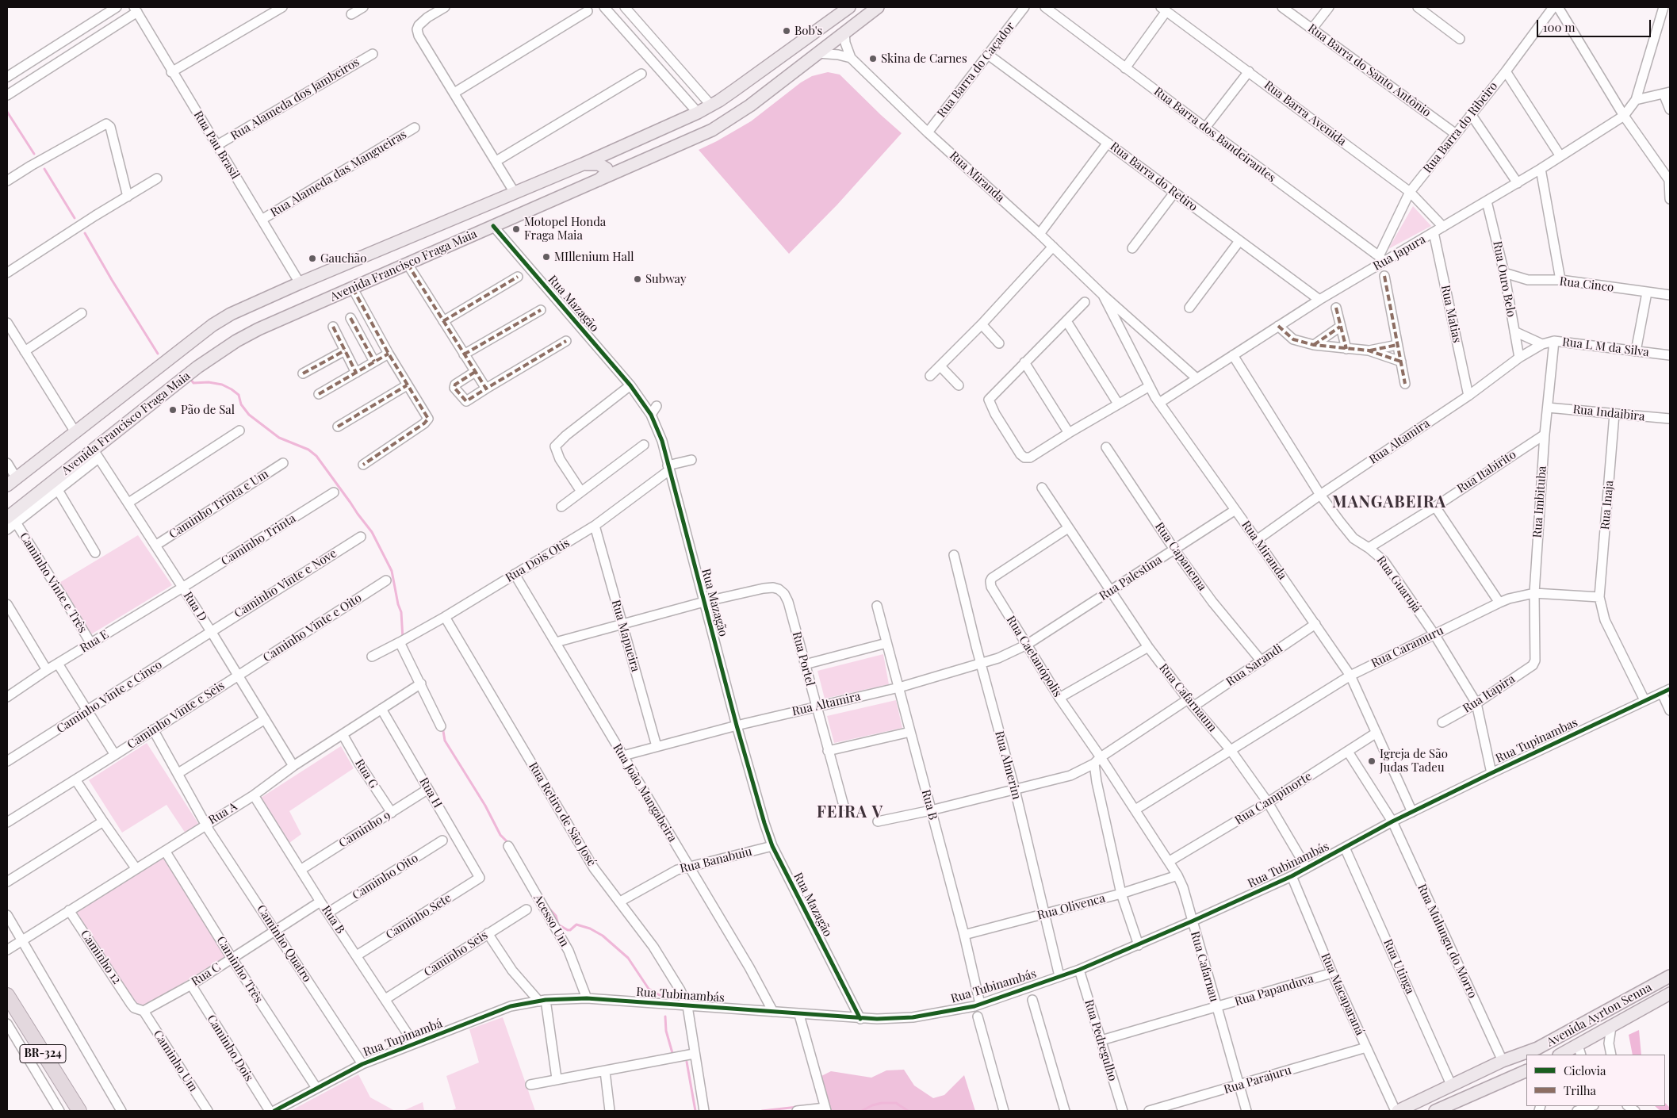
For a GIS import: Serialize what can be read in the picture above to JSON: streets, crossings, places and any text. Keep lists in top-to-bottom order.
{
  "streets": {
    "highway": ["BR-324"],
    "main road": ["Avenida Francisco Fraga Maia", "Avenida Ayrton Senna"],
    "street": [
      "Rua Barra do Caçador",
      "Rua Barra do Santo Antônio",
      "Rua Alameda dos Jambeiros",
      "Rua Barra Avenida",
      "Rua Barra do Ribeiro",
      "Rua Barra dos Bandeirantes",
      "Rua Pau Brasil",
      "Rua Alameda das Mangueiras",
      "Rua Miranda",
      "Rua Barra do Retiro",
      "Rua Japura",
      "Rua Ouro Belo",
      "Rua Cinco",
      "Rua Mazagão",
      "Rua Matias",
      "Rua L M da Silva",
      "Rua Indaibira",
      "Rua Altamira",
      "Rua Itabirito",
      "Rua Imbituba",
      "Caminho Trinta e Um",
      "Rua Inaja",
      "Caminho Trinta",
      "Rua Capanema",
      "Rua Dois Otis",
      "Rua Palestina",
      "Caminho Vinte e Três",
      "Caminho Vinte e Nove",
      "Rua Guarujá",
      "Rua D",
      "Caminho Vinte e Oito",
      "Rua Mapueira",
      "Rua E",
      "Rua Caramuru",
      "Rua Caetanópolis",
      "Rua Portel",
      "Rua Sarandi",
      "Rua Itapira",
      "Caminho Vinte e Cinco",
      "Rua Cafarnaum",
      "Caminho Vinte e Seis",
      "Rua Tupinambas",
      "Rua Almerim",
      "Rua G",
      "Rua H",
      "Rua João Mangabeira",
      "Rua Campinorte",
      "Rua B",
      "Rua A",
      "Rua Retiro de São José",
      "Caminho 9",
      "Rua Banabuiu",
      "Rua Tubinambás",
      "Caminho Oito",
      "Rua Olivenca",
      "Caminho Sete",
      "Acesso Um",
      "Rua Mulungu do Morro",
      "Caminho Quatro",
      "Caminho Seis",
      "Caminho 12",
      "Rua Cafarnau",
      "Rua Utinga",
      "Caminho Três",
      "Rua C",
      "Rua Papanduva",
      "Rua Macaparaná",
      "Rua Tupinambá",
      "Rua Pedregulho",
      "Caminho Dois",
      "Caminho Um",
      "Rua Parajuru"
    ]
  },
  "crossings": [
    ["Rua Barra do Caçador", "Rua Miranda"],
    ["Rua Barra do Caçador", "Rua Barra do Retiro"],
    ["Rua Barra do Santo Antônio", "Rua Barra do Ribeiro"],
    ["Rua Alameda dos Jambeiros", "Rua Pau Brasil"],
    ["Rua Barra Avenida", "Rua Barra do Ribeiro"],
    ["Rua Barra Avenida", "Rua Japura"],
    ["Rua Barra do Ribeiro", "Rua Barra dos Bandeirantes"],
    ["Rua Barra do Ribeiro", "Rua Japura"],
    ["Rua Barra dos Bandeirantes", "Rua Japura"],
    ["Rua Pau Brasil", "Rua Alameda das Mangueiras"],
    ["Rua Pau Brasil", "Avenida Francisco Fraga Maia"],
    ["Rua Miranda", "Rua Japura"],
    ["Rua Miranda", "Avenida Francisco Fraga Maia"],
    ["Rua Miranda", "Rua Altamira"],
    ["Rua Miranda", "Rua Palestina"],
    ["Rua Miranda", "Rua Caramuru"],
    ["Rua Miranda", "Rua Sarandi"],
    ["Rua Miranda", "Rua Tupinambas"],
    ["Rua Miranda", "Rua Campinorte"],
    ["Rua Miranda", "Rua Tubinambás"],
    ["Rua Barra do Retiro", "Rua Japura"],
    ["Rua Japura", "Rua Ouro Belo"],
    ["Rua Japura", "Rua Matias"],
    ["Rua Japura", "Rua Guarujá"],
    ["Avenida Francisco Fraga Maia", "Rua Mazagão"],
    ["Avenida Francisco Fraga Maia", "Caminho Vinte e Três"],
    ["Avenida Francisco Fraga Maia", "Rua D"],
    ["Rua Ouro Belo", "Rua Cinco"],
    ["Rua Ouro Belo", "Rua Altamira"],
    ["Rua Mazagão", "Rua Altamira"],
    ["Rua Mazagão", "Rua Dois Otis"],
    ["Rua Mazagão", "Rua Portel"],
    ["Rua Mazagão", "Rua Banabuiu"],
    ["Rua Mazagão", "Rua Tubinambás"],
    ["Rua Matias", "Rua Altamira"],
    ["Rua L M da Silva", "Rua Altamira"],
    ["Rua L M da Silva", "Rua Imbituba"],
    ["Rua Indaibira", "Rua Imbituba"],
    ["Rua Indaibira", "Rua Inaja"],
    ["Rua Altamira", "Rua Palestina"],
    ["Rua Altamira", "Rua Guarujá"],
    ["Rua Altamira", "Rua Mapueira"],
    ["Rua Altamira", "Rua Caetanópolis"],
    ["Rua Altamira", "Rua Portel"],
    ["Rua Altamira", "Rua Almerim"],
    ["Rua Altamira", "Rua João Mangabeira"],
    ["Rua Altamira", "Rua B"],
    ["Rua Itabirito", "Rua Imbituba"],
    ["Rua Itabirito", "Rua Guarujá"],
    ["Rua Imbituba", "Rua Caramuru"],
    ["Rua Imbituba", "Rua Itapira"],
    ["Caminho Trinta e Um", "Rua D"],
    ["Rua Inaja", "Rua Caramuru"],
    ["Caminho Trinta", "Rua D"],
    ["Caminho Trinta", "Rua E"],
    ["Rua Capanema", "Rua Palestina"],
    ["Rua Capanema", "Rua Sarandi"],
    ["Rua Dois Otis", "Rua Mapueira"],
    ["Rua Dois Otis", "Rua João Mangabeira"],
    ["Rua Dois Otis", "Rua Retiro de São José"],
    ["Rua Palestina", "Rua Caetanópolis"],
    ["Rua Palestina", "Rua Cafarnaum"],
    ["Caminho Vinte e Três", "Rua E"],
    ["Caminho Vinte e Nove", "Rua D"],
    ["Caminho Vinte e Nove", "Caminho Vinte e Cinco"],
    ["Rua Guarujá", "Rua Caramuru"],
    ["Rua Guarujá", "Rua Itapira"],
    ["Rua Guarujá", "Rua Tupinambas"],
    ["Rua D", "Caminho Vinte e Oito"],
    ["Rua D", "Rua E"],
    ["Rua D", "Caminho Vinte e Cinco"],
    ["Rua D", "Caminho Vinte e Seis"],
    ["Rua D", "Rua A"],
    ["Caminho Vinte e Oito", "Caminho Vinte e Seis"],
    ["Rua Caramuru", "Rua Caetanópolis"],
    ["Rua Caramuru", "Rua Cafarnaum"],
    ["Rua Caramuru", "Rua Cafarnau"],
    ["Rua Caetanópolis", "Rua Sarandi"],
    ["Rua Caetanópolis", "Rua Cafarnaum"],
    ["Rua Caetanópolis", "Rua Cafarnau"],
    ["Rua Sarandi", "Rua Cafarnaum"],
    ["Rua Sarandi", "Rua Almerim"],
    ["Rua Sarandi", "Rua B"],
    ["Rua Cafarnaum", "Rua Campinorte"],
    ["Rua Cafarnaum", "Rua Tubinambás"],
    ["Caminho Vinte e Seis", "Caminho Quatro"],
    ["Rua Tupinambas", "Rua Tubinambás"],
    ["Rua Almerim", "Rua Tubinambás"],
    ["Rua Almerim", "Rua Olivenca"],
    ["Rua G", "Rua A"],
    ["Rua G", "Caminho 9"],
    ["Rua H", "Rua A"],
    ["Rua H", "Caminho 9"],
    ["Rua H", "Caminho Sete"],
    ["Rua João Mangabeira", "Rua Banabuiu"],
    ["Rua João Mangabeira", "Rua Tubinambás"],
    ["Rua Campinorte", "Rua Mulungu do Morro"],
    ["Rua Campinorte", "Rua Cafarnau"],
    ["Rua B", "Rua A"],
    ["Rua B", "Caminho 9"],
    ["Rua B", "Rua Tubinambás"],
    ["Rua B", "Caminho Oito"],
    ["Rua B", "Rua Olivenca"],
    ["Rua B", "Caminho Sete"],
    ["Rua B", "Caminho Seis"],
    ["Rua B", "Rua C"],
    ["Rua B", "Rua Tupinambá"],
    ["Rua A", "Caminho Quatro"],
    ["Rua A", "Caminho 12"],
    ["Rua A", "Caminho Três"],
    ["Rua Retiro de São José", "Rua Banabuiu"],
    ["Rua Retiro de São José", "Rua Tubinambás"],
    ["Rua Tubinambás", "Acesso Um"],
    ["Rua Tubinambás", "Rua Mulungu do Morro"],
    ["Rua Tubinambás", "Rua Cafarnau"],
    ["Rua Tubinambás", "Rua Utinga"],
    ["Rua Tubinambás", "Rua Macaparaná"],
    ["Rua Tubinambás", "Rua Tupinambá"],
    ["Rua Tubinambás", "Rua Pedregulho"],
    ["Rua Olivenca", "Rua Cafarnau"],
    ["Rua Mulungu do Morro", "Avenida Ayrton Senna"],
    ["Caminho Quatro", "Rua C"],
    ["Caminho Quatro", "Rua Tupinambá"],
    ["Caminho 12", "Rua C"],
    ["Caminho 12", "Caminho Um"],
    ["Rua Cafarnau", "Rua Papanduva"],
    ["Rua Cafarnau", "Rua Parajuru"],
    ["Rua Utinga", "Avenida Ayrton Senna"],
    ["Caminho Três", "Rua C"],
    ["Caminho Três", "Rua Tupinambá"],
    ["Rua C", "Caminho Dois"],
    ["Rua C", "Caminho Um"],
    ["Rua Papanduva", "Rua Macaparaná"],
    ["Rua Papanduva", "Rua Pedregulho"],
    ["Rua Macaparaná", "Avenida Ayrton Senna"],
    ["Rua Macaparaná", "Rua Parajuru"]
  ],
  "districts": ["MANGABEIRA", "FEIRA V"],
  "places": [
    "Bob's",
    "Skina de Carnes",
    "Motopel Honda Fraga Maia",
    "MIllenium Hall",
    "Gauchão",
    "Subway",
    "Pão de Sal",
    "Igreja de São Judas Tadeu"
  ],
  "legend": ["Ciclovia", "Trilha"],
  "scale_bar": "100 m"
}
